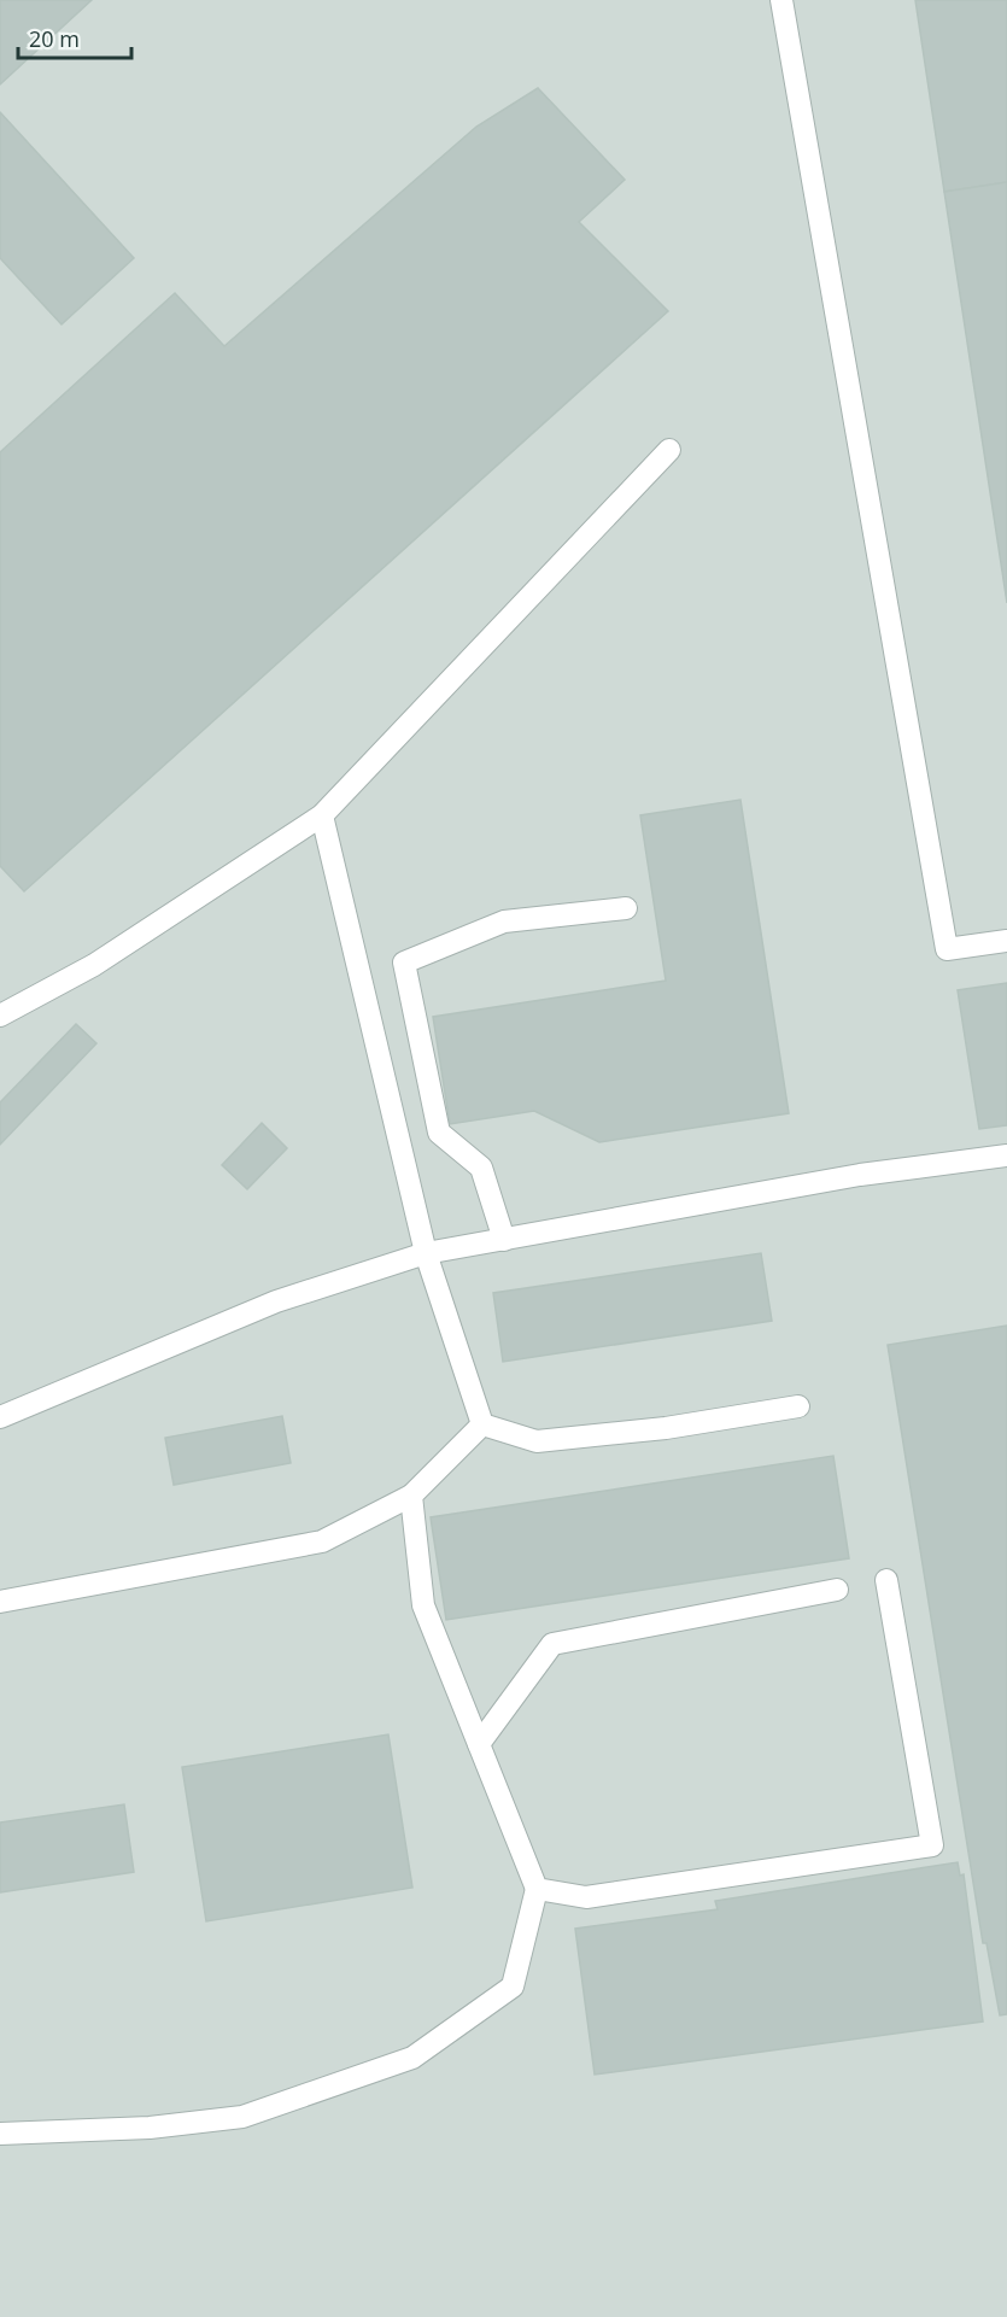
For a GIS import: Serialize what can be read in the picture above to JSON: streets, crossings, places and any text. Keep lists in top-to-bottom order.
{
  "scale_bar": "20 m"
}
